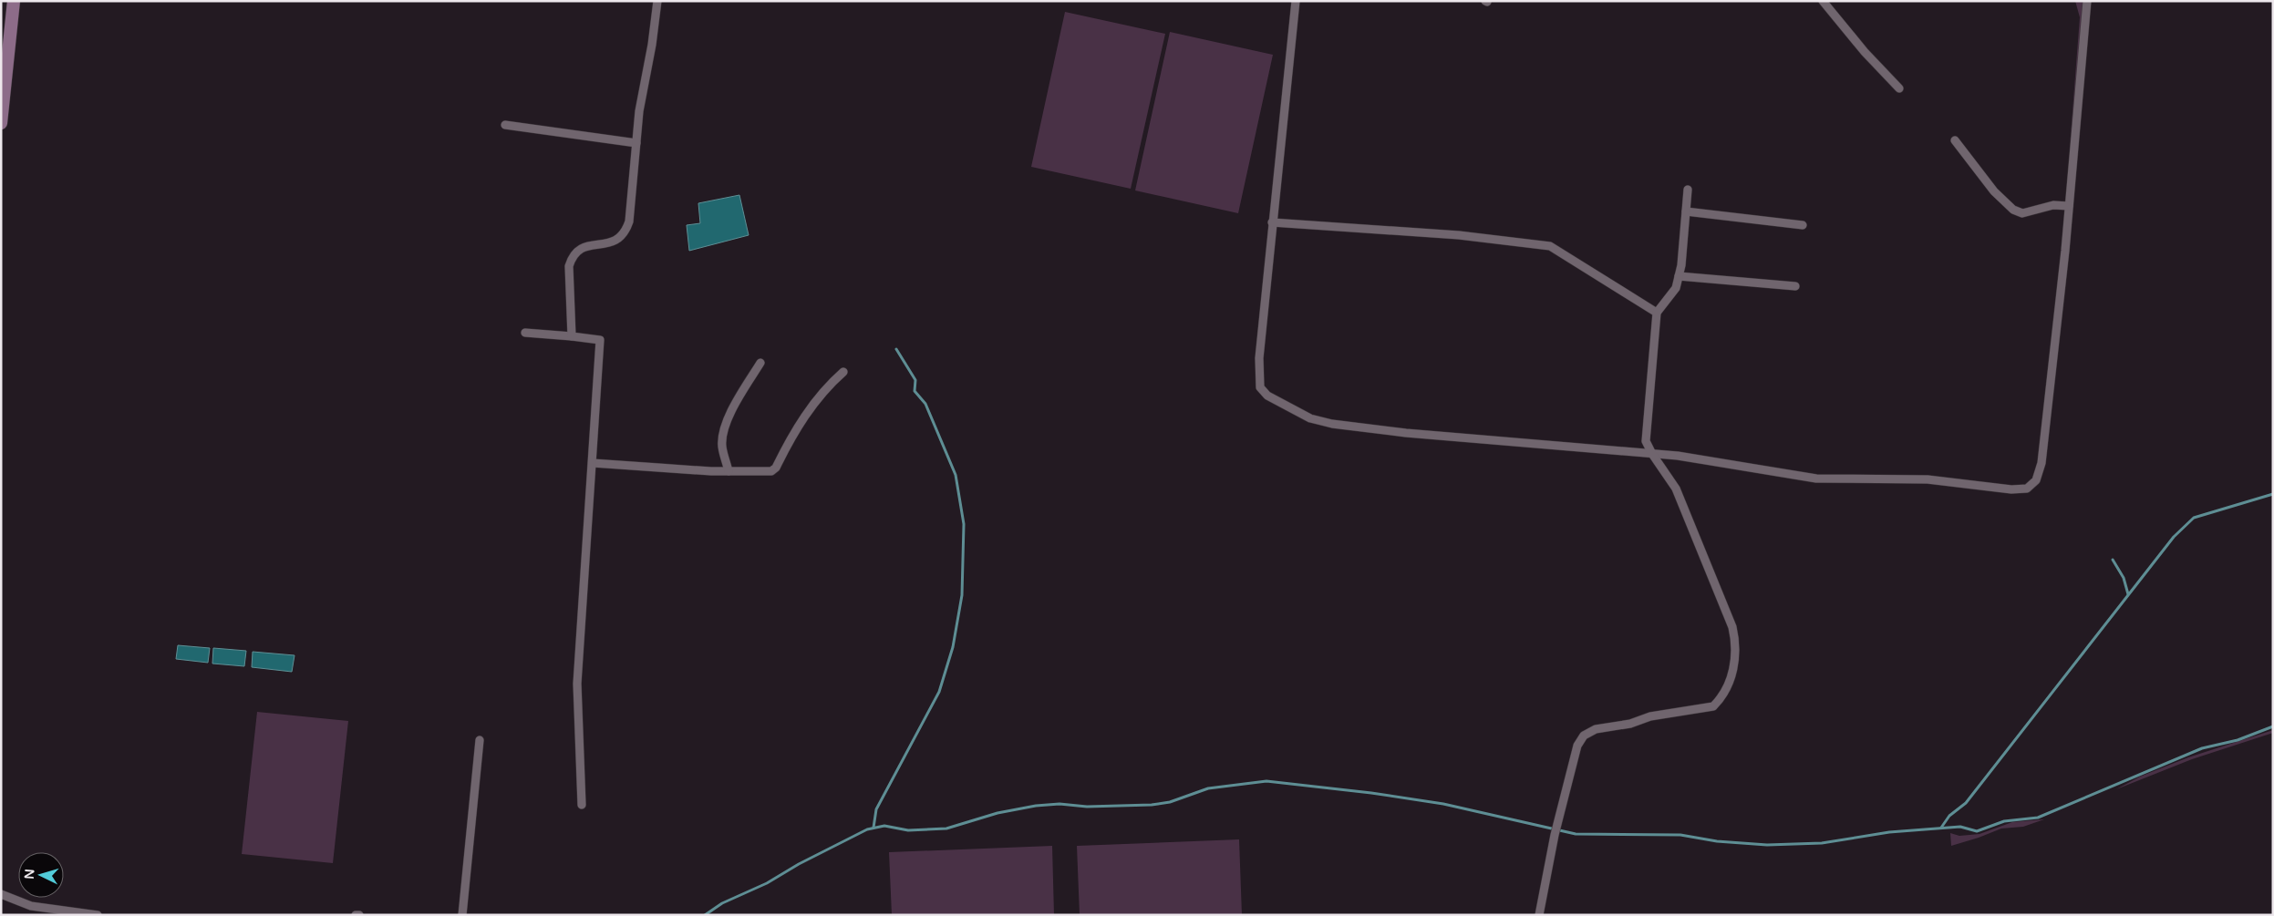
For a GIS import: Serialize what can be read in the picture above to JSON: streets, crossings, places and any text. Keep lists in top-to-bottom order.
{
  "north": "left"
}
